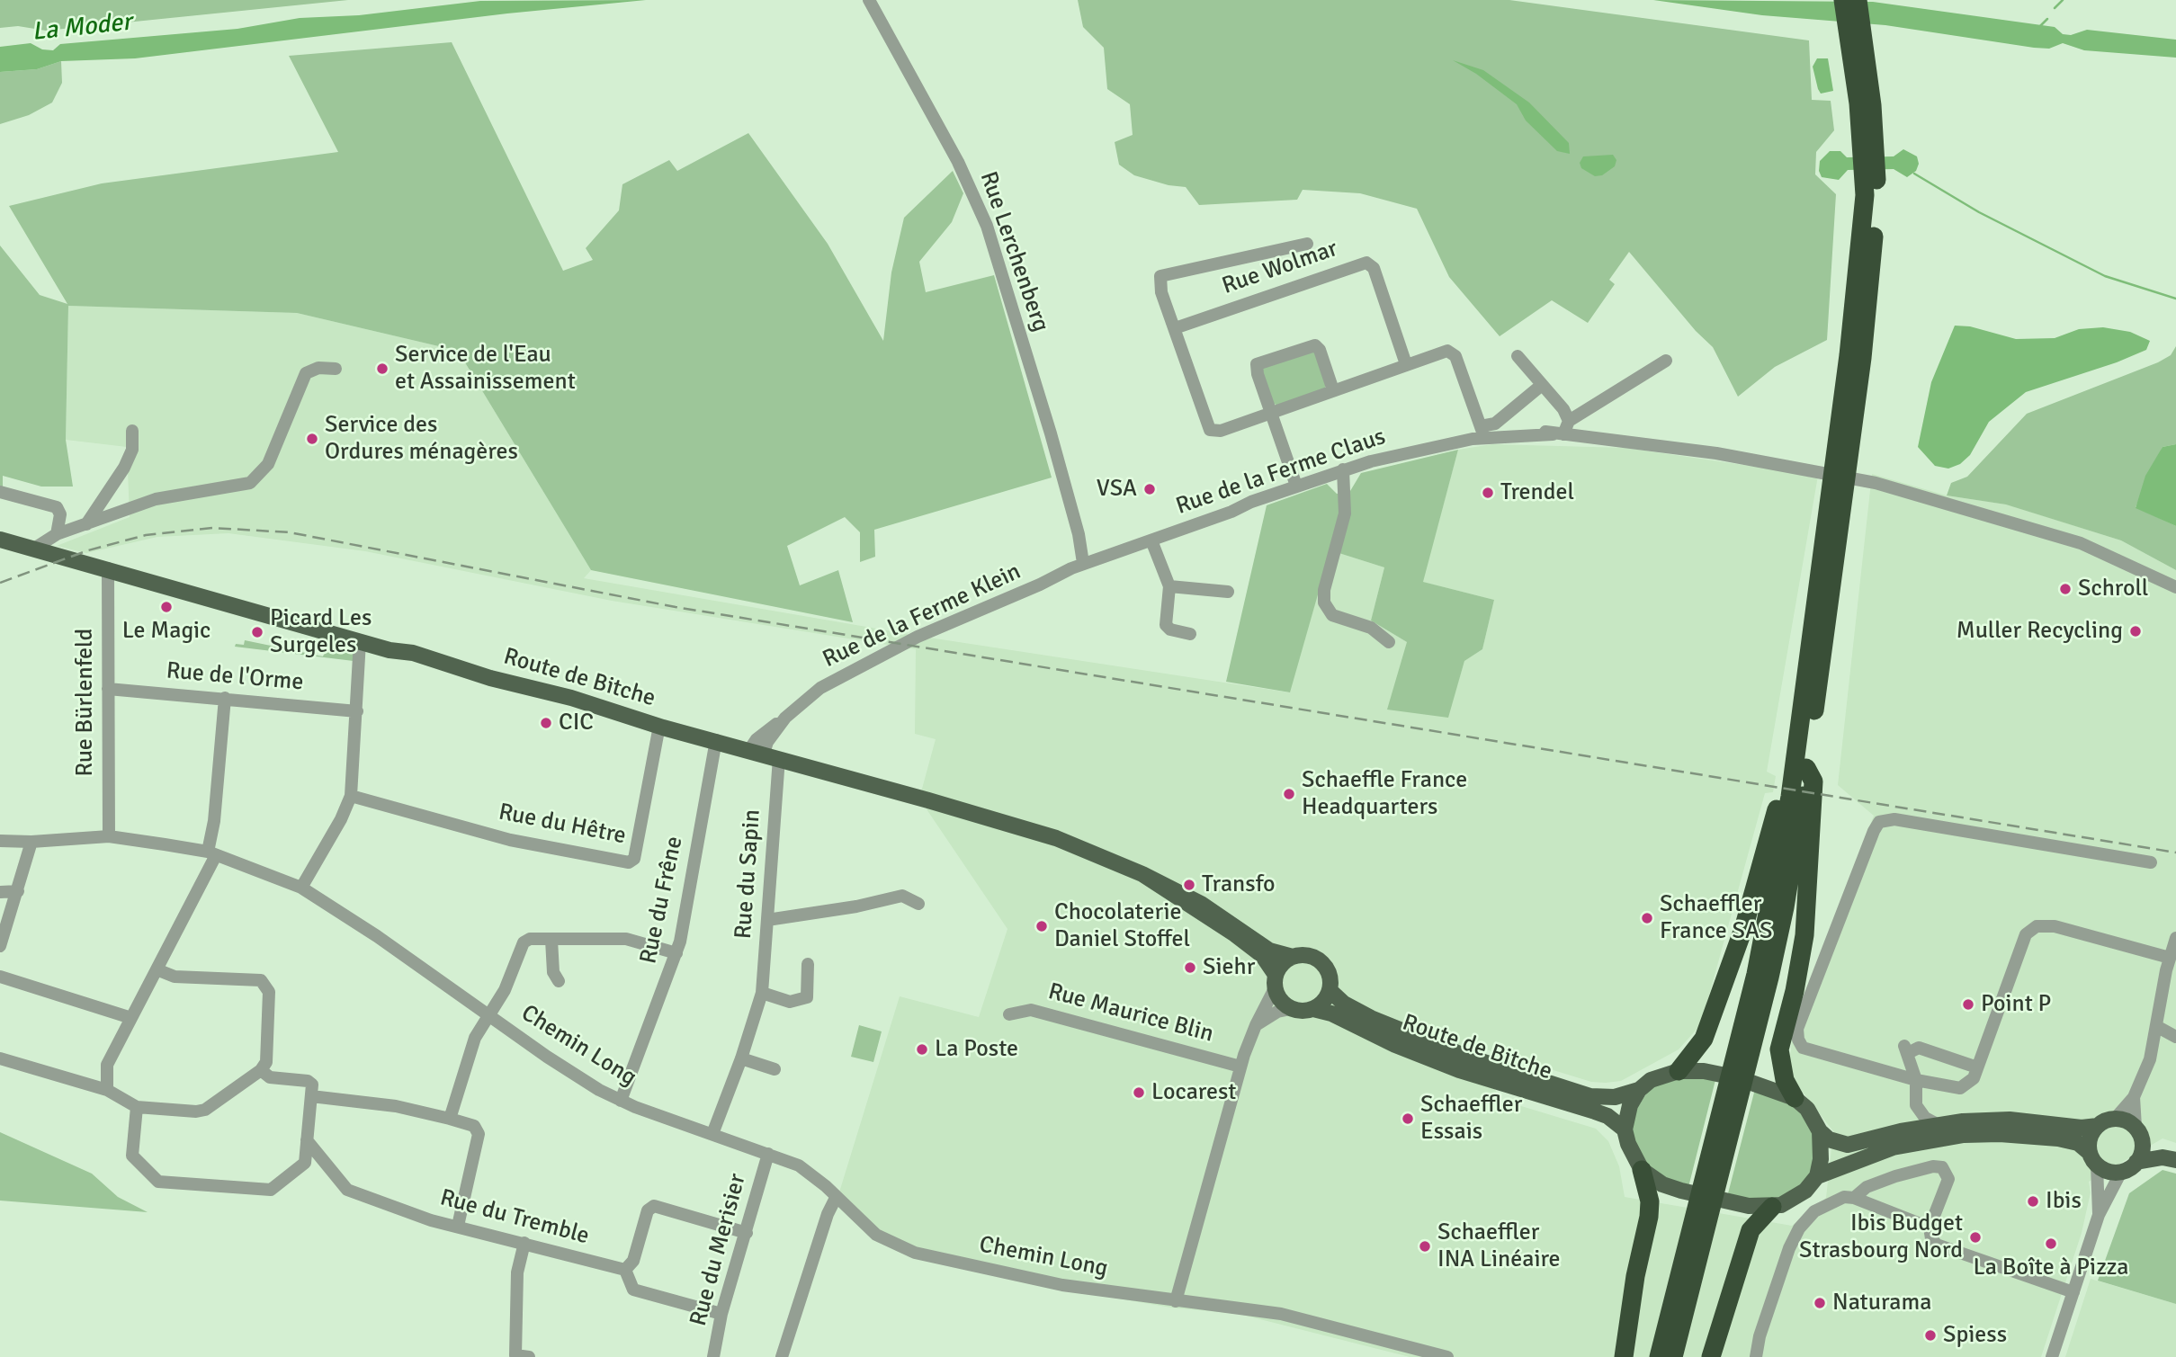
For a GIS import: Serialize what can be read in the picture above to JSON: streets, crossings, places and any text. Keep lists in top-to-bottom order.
{
  "streets": {
    "main road": ["Route de Bitche"],
    "street": [
      "Rue Lerchenberg",
      "Rue Wolmar",
      "Rue de la Ferme Claus",
      "Rue de la Ferme Klein",
      "Rue de l'Orme",
      "Rue Bürlenfeld",
      "Rue du Hêtre",
      "Rue du Sapin",
      "Rue du Frêne",
      "Rue Maurice Blin",
      "Chemin Long",
      "Rue du Tremble",
      "Rue du Merisier"
    ]
  },
  "crossings": [
    ["Rue Lerchenberg", "Rue de la Ferme Claus"],
    ["Rue Lerchenberg", "Rue de la Ferme Klein"],
    ["Rue de la Ferme Claus", "Rue de la Ferme Klein"],
    ["Rue de la Ferme Klein", "Route de Bitche"],
    ["Rue de la Ferme Klein", "Rue du Sapin"],
    ["Rue de l'Orme", "Rue Bürlenfeld"],
    ["Route de Bitche", "Rue Bürlenfeld"],
    ["Route de Bitche", "Rue du Hêtre"],
    ["Route de Bitche", "Rue du Sapin"],
    ["Route de Bitche", "Rue du Frêne"],
    ["Rue Bürlenfeld", "Chemin Long"],
    ["Rue du Sapin", "Chemin Long"],
    ["Rue du Frêne", "Chemin Long"],
    ["Chemin Long", "Rue du Merisier"]
  ],
  "water": ["La Moder"],
  "places": [
    "Service de l'Eau et Assainissement",
    "Service des Ordures ménagères",
    "VSA",
    "Trendel",
    "Schroll",
    "Le Magic",
    "Muller Recycling",
    "Picard Les Surgeles",
    "CIC",
    "Schaeffle France Headquarters",
    "Transfo",
    "Schaeffler France SAS",
    "Chocolaterie Daniel Stoffel",
    "Siehr",
    "Point P",
    "La Poste",
    "Locarest",
    "Schaeffler Essais",
    "Ibis",
    "Ibis Budget Strasbourg Nord",
    "La Boîte à Pizza",
    "Schaeffler INA Linéaire",
    "Naturama",
    "Spiess"
  ]
}
